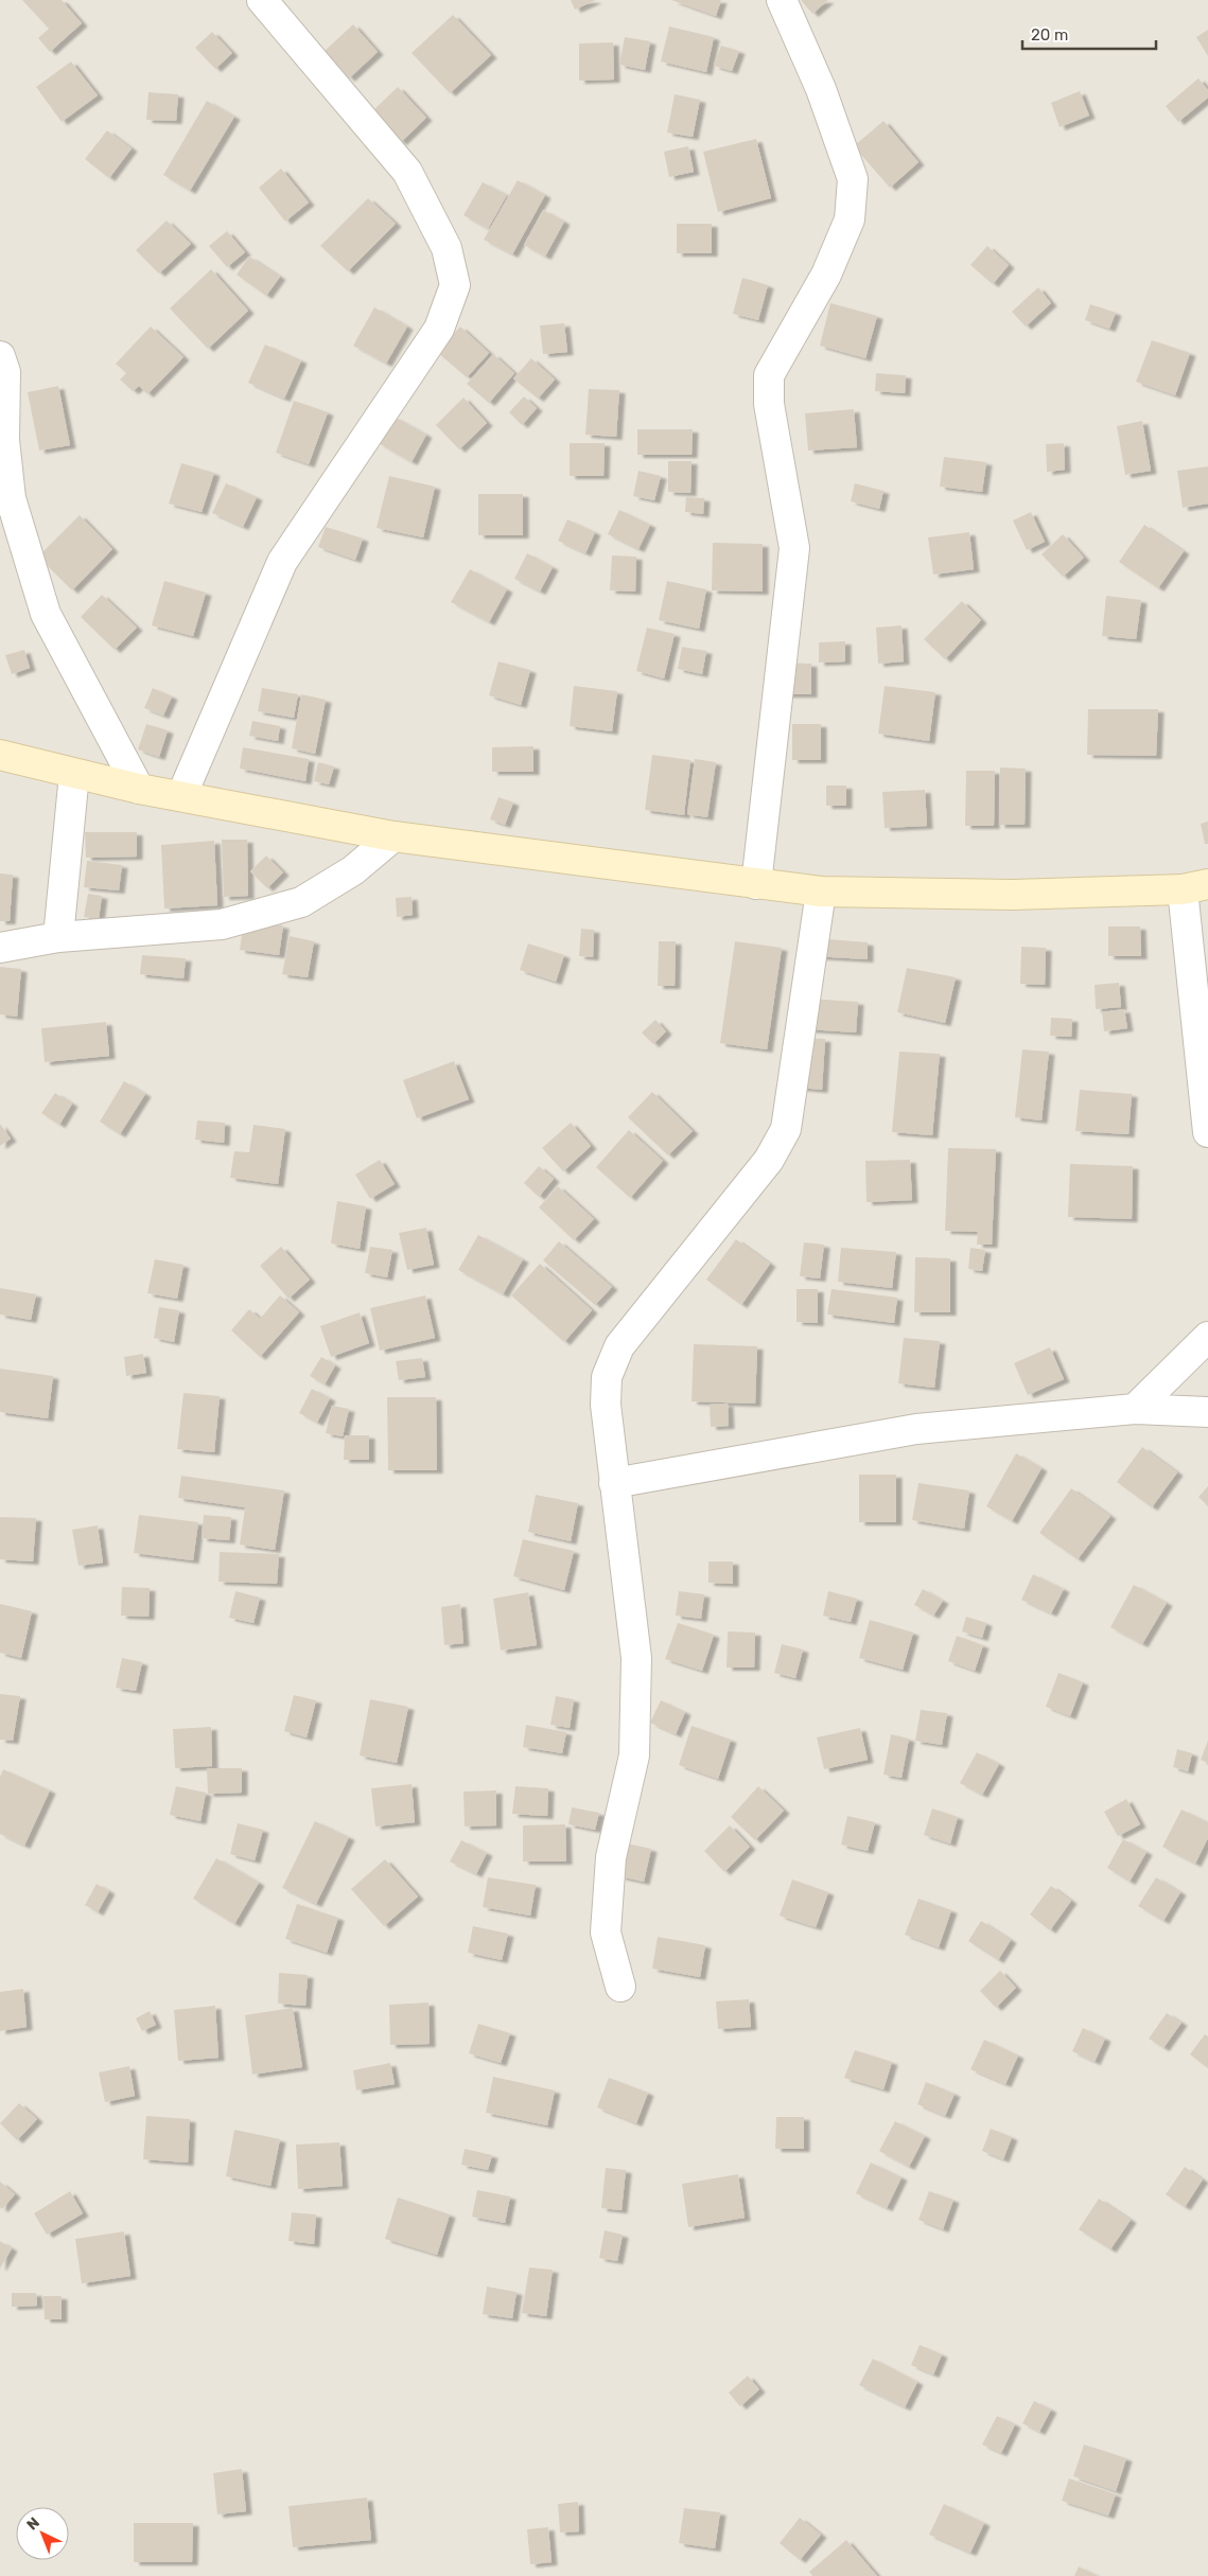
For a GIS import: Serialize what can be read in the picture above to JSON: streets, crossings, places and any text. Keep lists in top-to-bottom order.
{
  "scale_bar": "20 m",
  "north": "top left"
}
